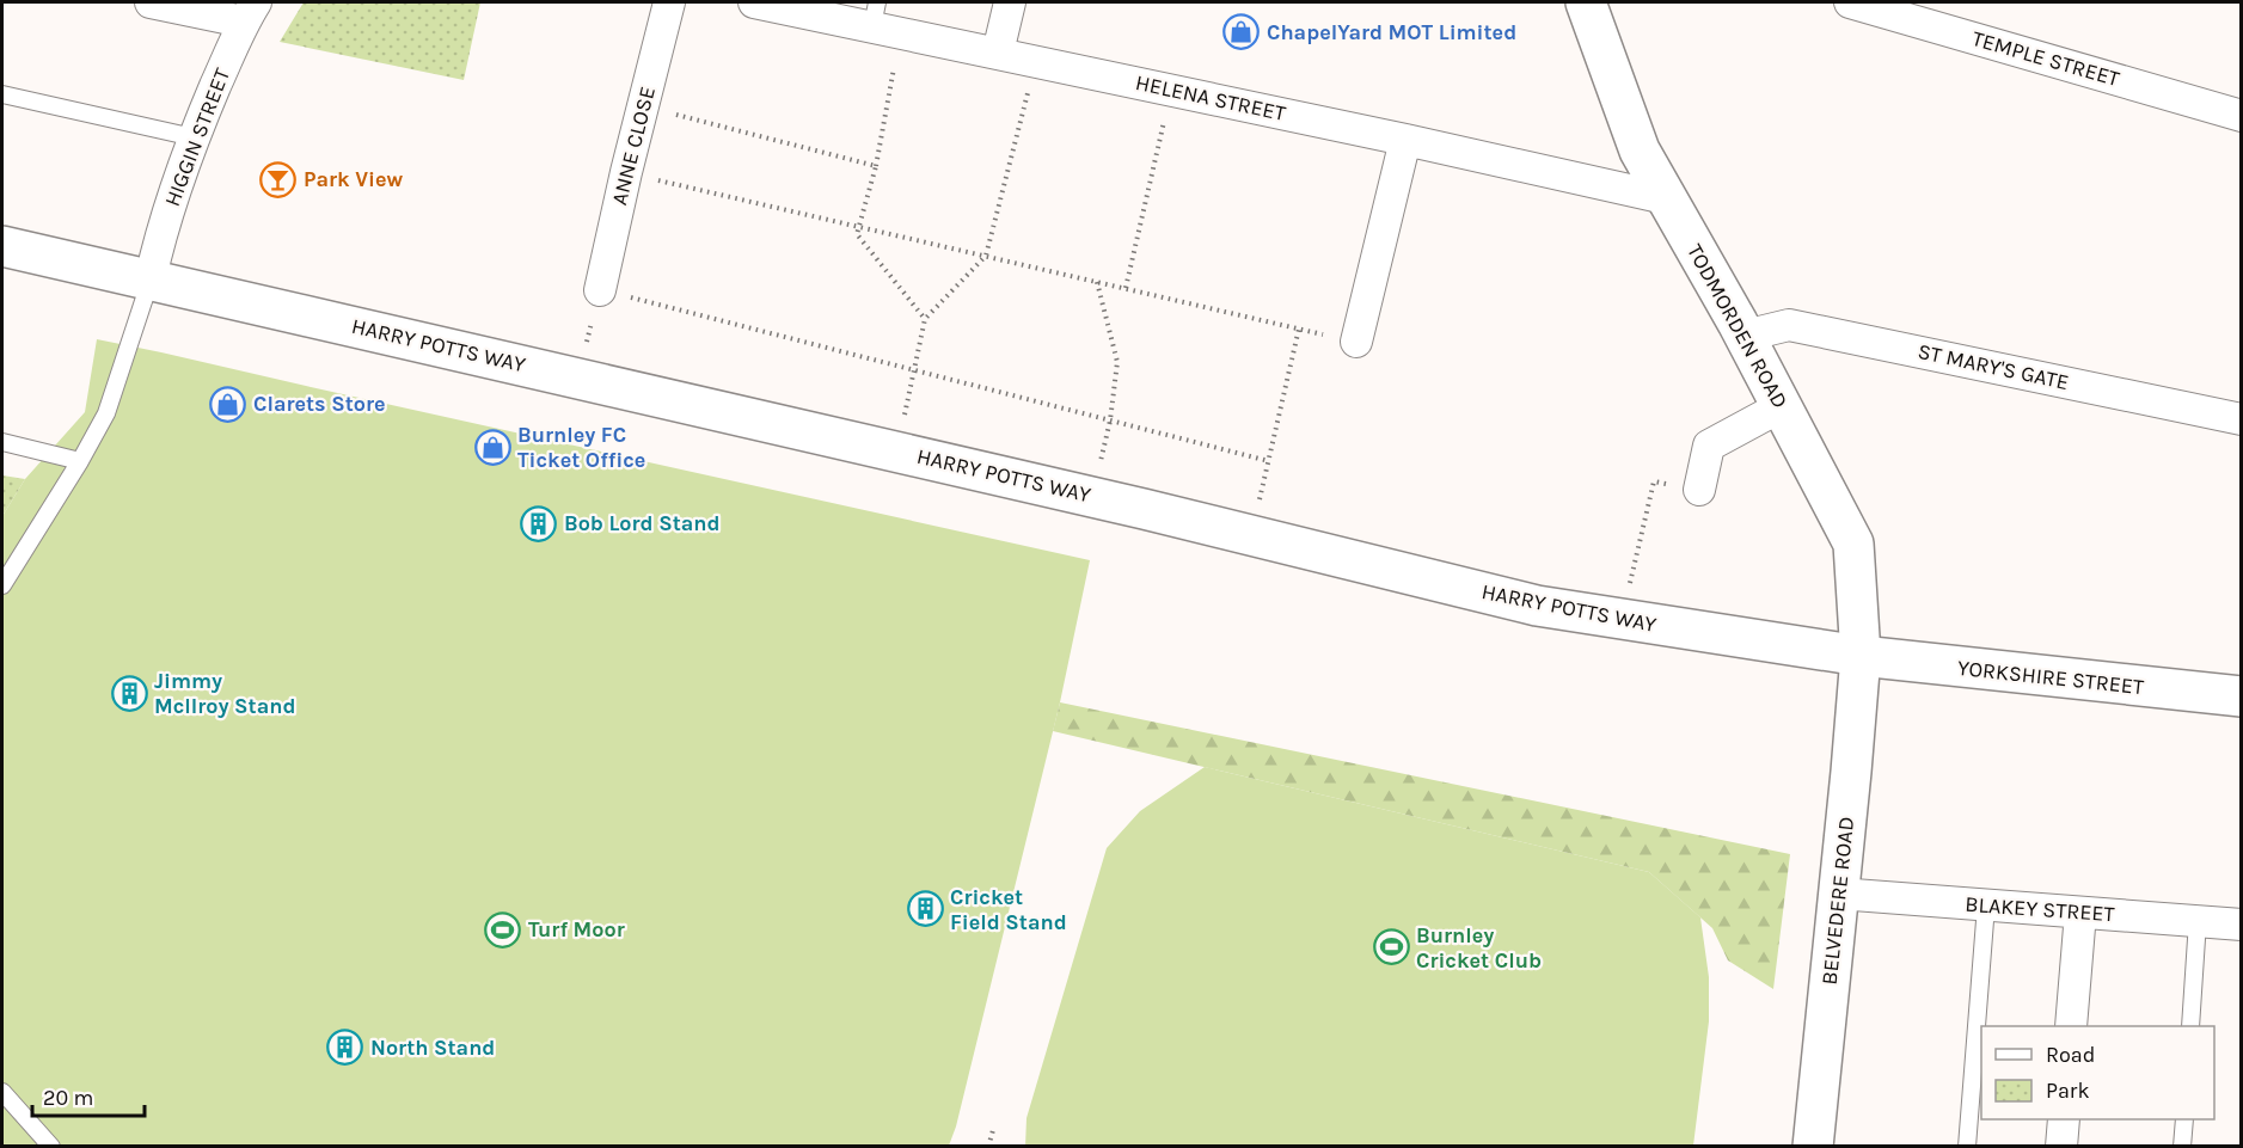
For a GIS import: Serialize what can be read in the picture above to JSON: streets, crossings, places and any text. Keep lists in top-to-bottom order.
{
  "streets": {
    "main road": [
      "TODMORDEN ROAD",
      "HARRY POTTS WAY",
      "YORKSHIRE STREET",
      "BELVEDERE ROAD"
    ],
    "street": [
      "TEMPLE STREET",
      "HELENA STREET",
      "HIGGIN STREET",
      "ANNE CLOSE",
      "ST MARY'S GATE",
      "BLAKEY STREET"
    ]
  },
  "crossings": [
    ["HELENA STREET", "TODMORDEN ROAD"],
    ["HIGGIN STREET", "HARRY POTTS WAY"],
    ["TODMORDEN ROAD", "HARRY POTTS WAY"],
    ["TODMORDEN ROAD", "ST MARY'S GATE"],
    ["TODMORDEN ROAD", "YORKSHIRE STREET"],
    ["TODMORDEN ROAD", "BELVEDERE ROAD"],
    ["HARRY POTTS WAY", "YORKSHIRE STREET"],
    ["HARRY POTTS WAY", "BELVEDERE ROAD"],
    ["YORKSHIRE STREET", "BELVEDERE ROAD"],
    ["BELVEDERE ROAD", "BLAKEY STREET"]
  ],
  "places": {
    "shop": ["ChapelYard MOT Limited", "Clarets Store", "Burnley FC Ticket Office"],
    "bar": ["Park View"],
    "building": [
      "Bob Lord Stand",
      "Jimmy McIlroy Stand",
      "Cricket Field Stand",
      "North Stand"
    ],
    "sports": ["Turf Moor", "Burnley Cricket Club"]
  },
  "legend": ["Road", "Park"],
  "scale_bar": "20 m"
}
